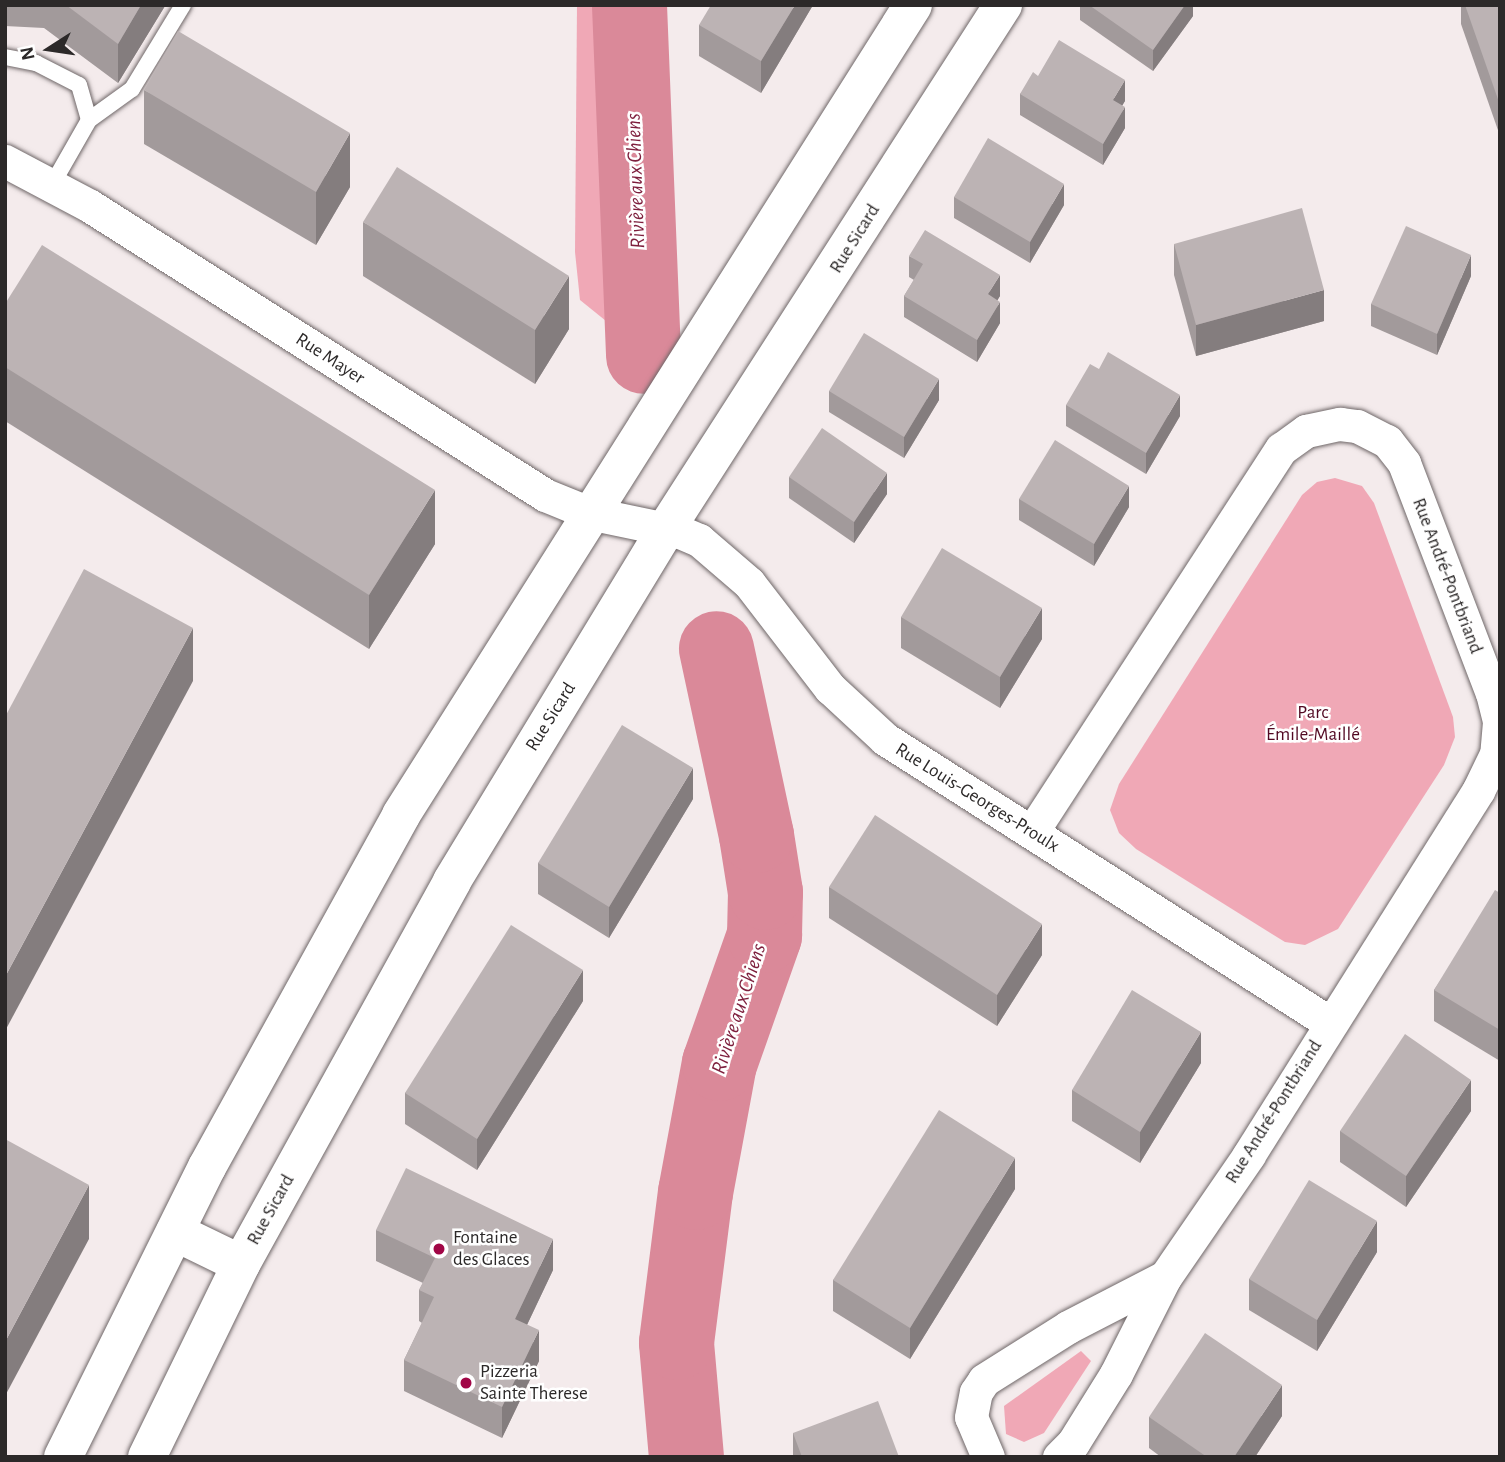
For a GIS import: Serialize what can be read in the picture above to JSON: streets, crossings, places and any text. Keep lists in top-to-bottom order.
{
  "streets": {
    "street": [
      "Rue Sicard",
      "Rue Mayer",
      "Rue André-Pontbriand",
      "Rue Louis-Georges-Proulx"
    ]
  },
  "crossings": [
    ["Rue Sicard", "Rue Mayer"],
    ["Rue Sicard", "Rue Louis-Georges-Proulx"],
    ["Rue Mayer", "Rue Louis-Georges-Proulx"],
    ["Rue André-Pontbriand", "Rue Louis-Georges-Proulx"]
  ],
  "water": ["Rivière aux Chiens"],
  "parks": ["Parc Émile-Maillé"],
  "places": ["Fontaine des Glaces", "Pizzeria Sainte Therese"],
  "north": "left"
}
